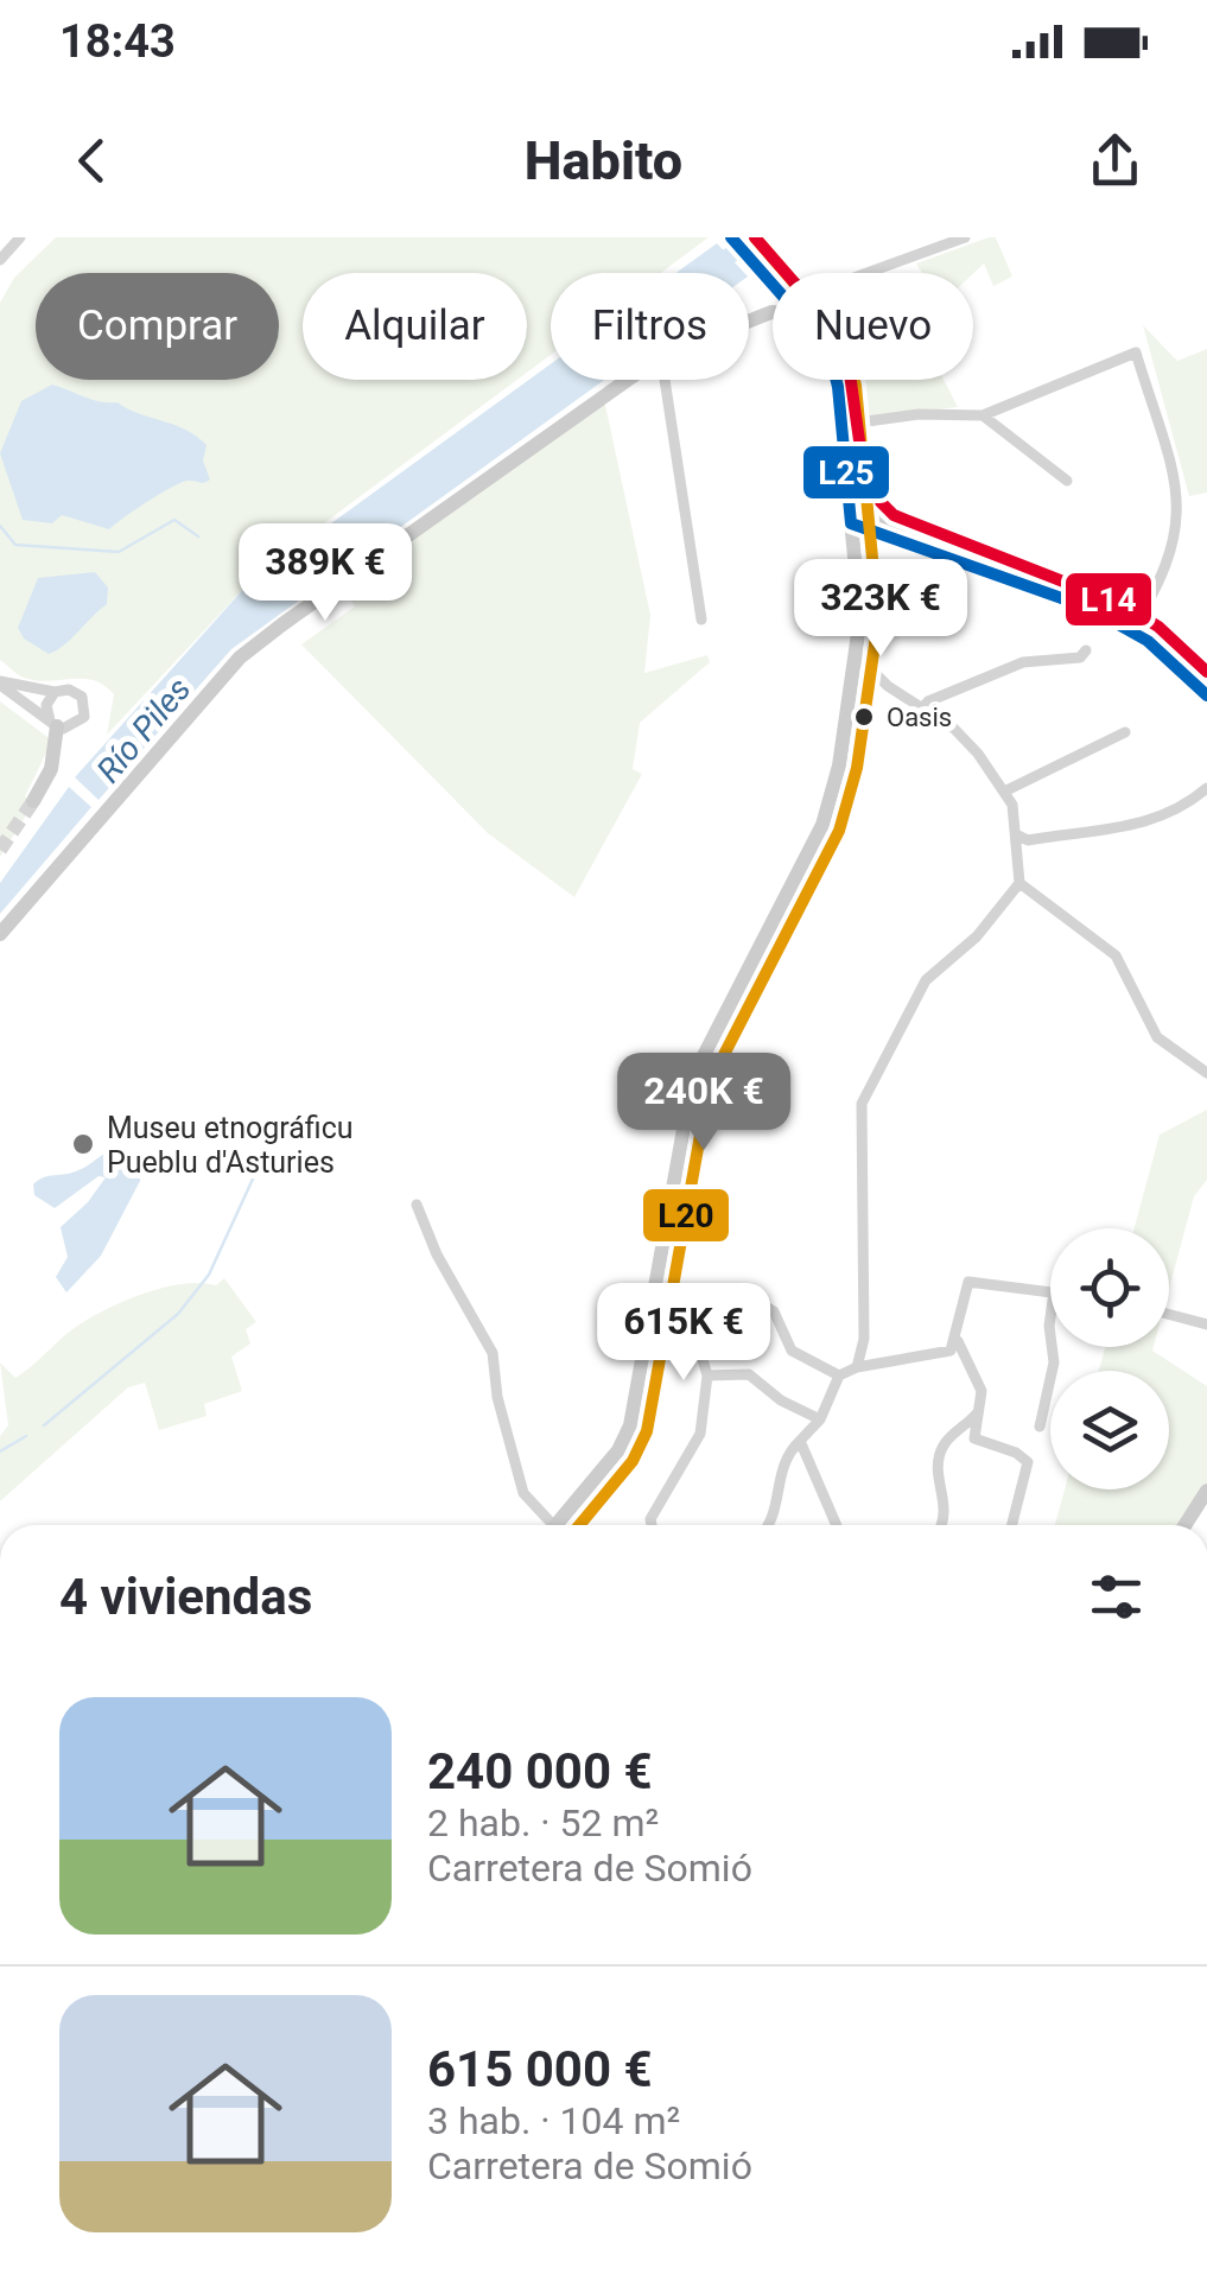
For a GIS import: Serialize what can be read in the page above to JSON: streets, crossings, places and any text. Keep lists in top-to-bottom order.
{
  "water": ["Río Piles"],
  "places": ["Oasis", "Museu etnográficu Pueblu d'Asturies"],
  "lines": ["transit line L25", "transit line L20", "transit line L14"],
  "page": {
    "status": "18:43",
    "header": "Habito",
    "chip": [
      "Comprar",
      "Alquilar",
      "Filtros",
      "Nuevo"
    ],
    "price": [
      "389K €",
      "323K €",
      "240K €",
      "615K €"
    ],
    "heading": "4 viviendas",
    "list": [
      {
        "name": "240 000 €",
        "note": "2 hab. · 52 m² · Carretera de Somió"
      },
      {
        "name": "615 000 €",
        "note": "3 hab. · 104 m² · Carretera de Somió"
      }
    ]
  }
}
